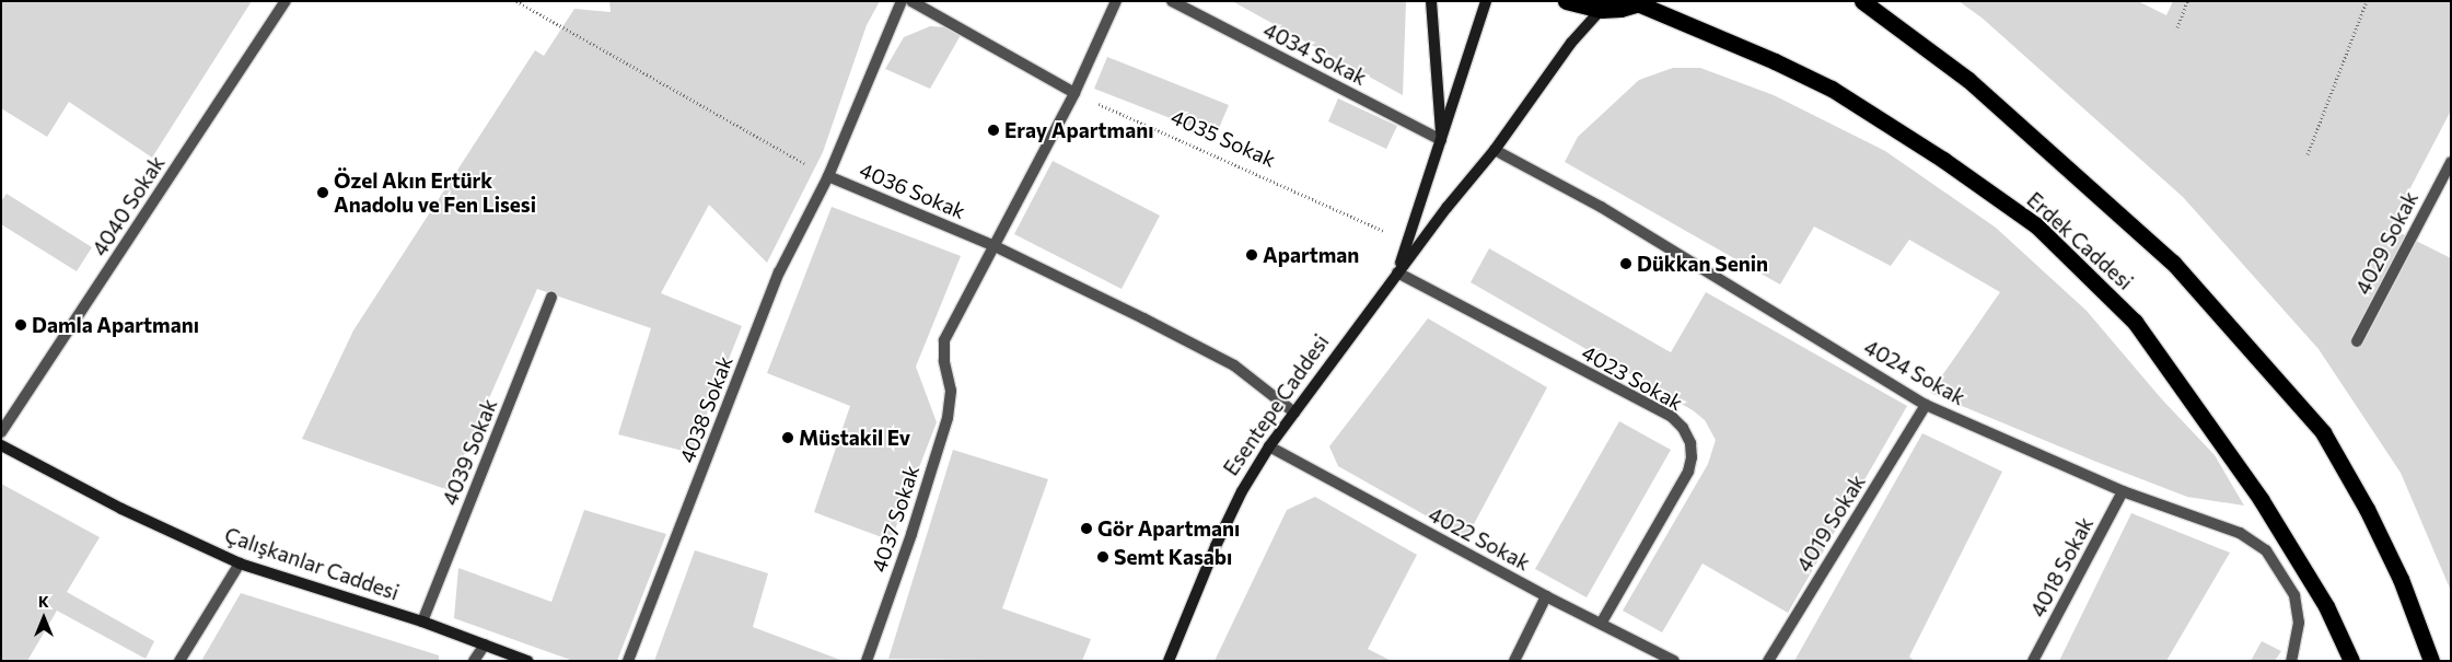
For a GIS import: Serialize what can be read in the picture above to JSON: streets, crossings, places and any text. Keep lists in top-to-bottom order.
{
  "streets": {
    "highway": ["Erdek Caddesi"],
    "street": ["Esentepe Caddesi", "Çalışkanlar Caddesi"],
    "lane": [
      "4034 Sokak",
      "4036 Sokak",
      "4040 Sokak",
      "4029 Sokak",
      "4024 Sokak",
      "4023 Sokak",
      "4038 Sokak",
      "4039 Sokak",
      "4037 Sokak",
      "4019 Sokak",
      "4022 Sokak",
      "4018 Sokak"
    ],
    "path": ["4035 Sokak"]
  },
  "crossings": [
    ["4034 Sokak", "Esentepe Caddesi"],
    ["4035 Sokak", "Esentepe Caddesi"],
    ["4035 Sokak", "4037 Sokak"],
    ["4036 Sokak", "Esentepe Caddesi"],
    ["4036 Sokak", "4038 Sokak"],
    ["4036 Sokak", "4037 Sokak"],
    ["4024 Sokak", "Esentepe Caddesi"],
    ["4024 Sokak", "4019 Sokak"],
    ["4024 Sokak", "4018 Sokak"],
    ["4023 Sokak", "Esentepe Caddesi"],
    ["4023 Sokak", "4022 Sokak"],
    ["Esentepe Caddesi", "4022 Sokak"],
    ["4039 Sokak", "Çalışkanlar Caddesi"]
  ],
  "places": [
    "Eray Apartmanı",
    "Özel Akın Ertürk Anadolu ve Fen Lisesi",
    "Apartman",
    "Dükkan Senin",
    "Damla Apartmanı",
    "Müstakil Ev",
    "Gör Apartmanı",
    "Semt Kasabı"
  ],
  "north": "top"
}
